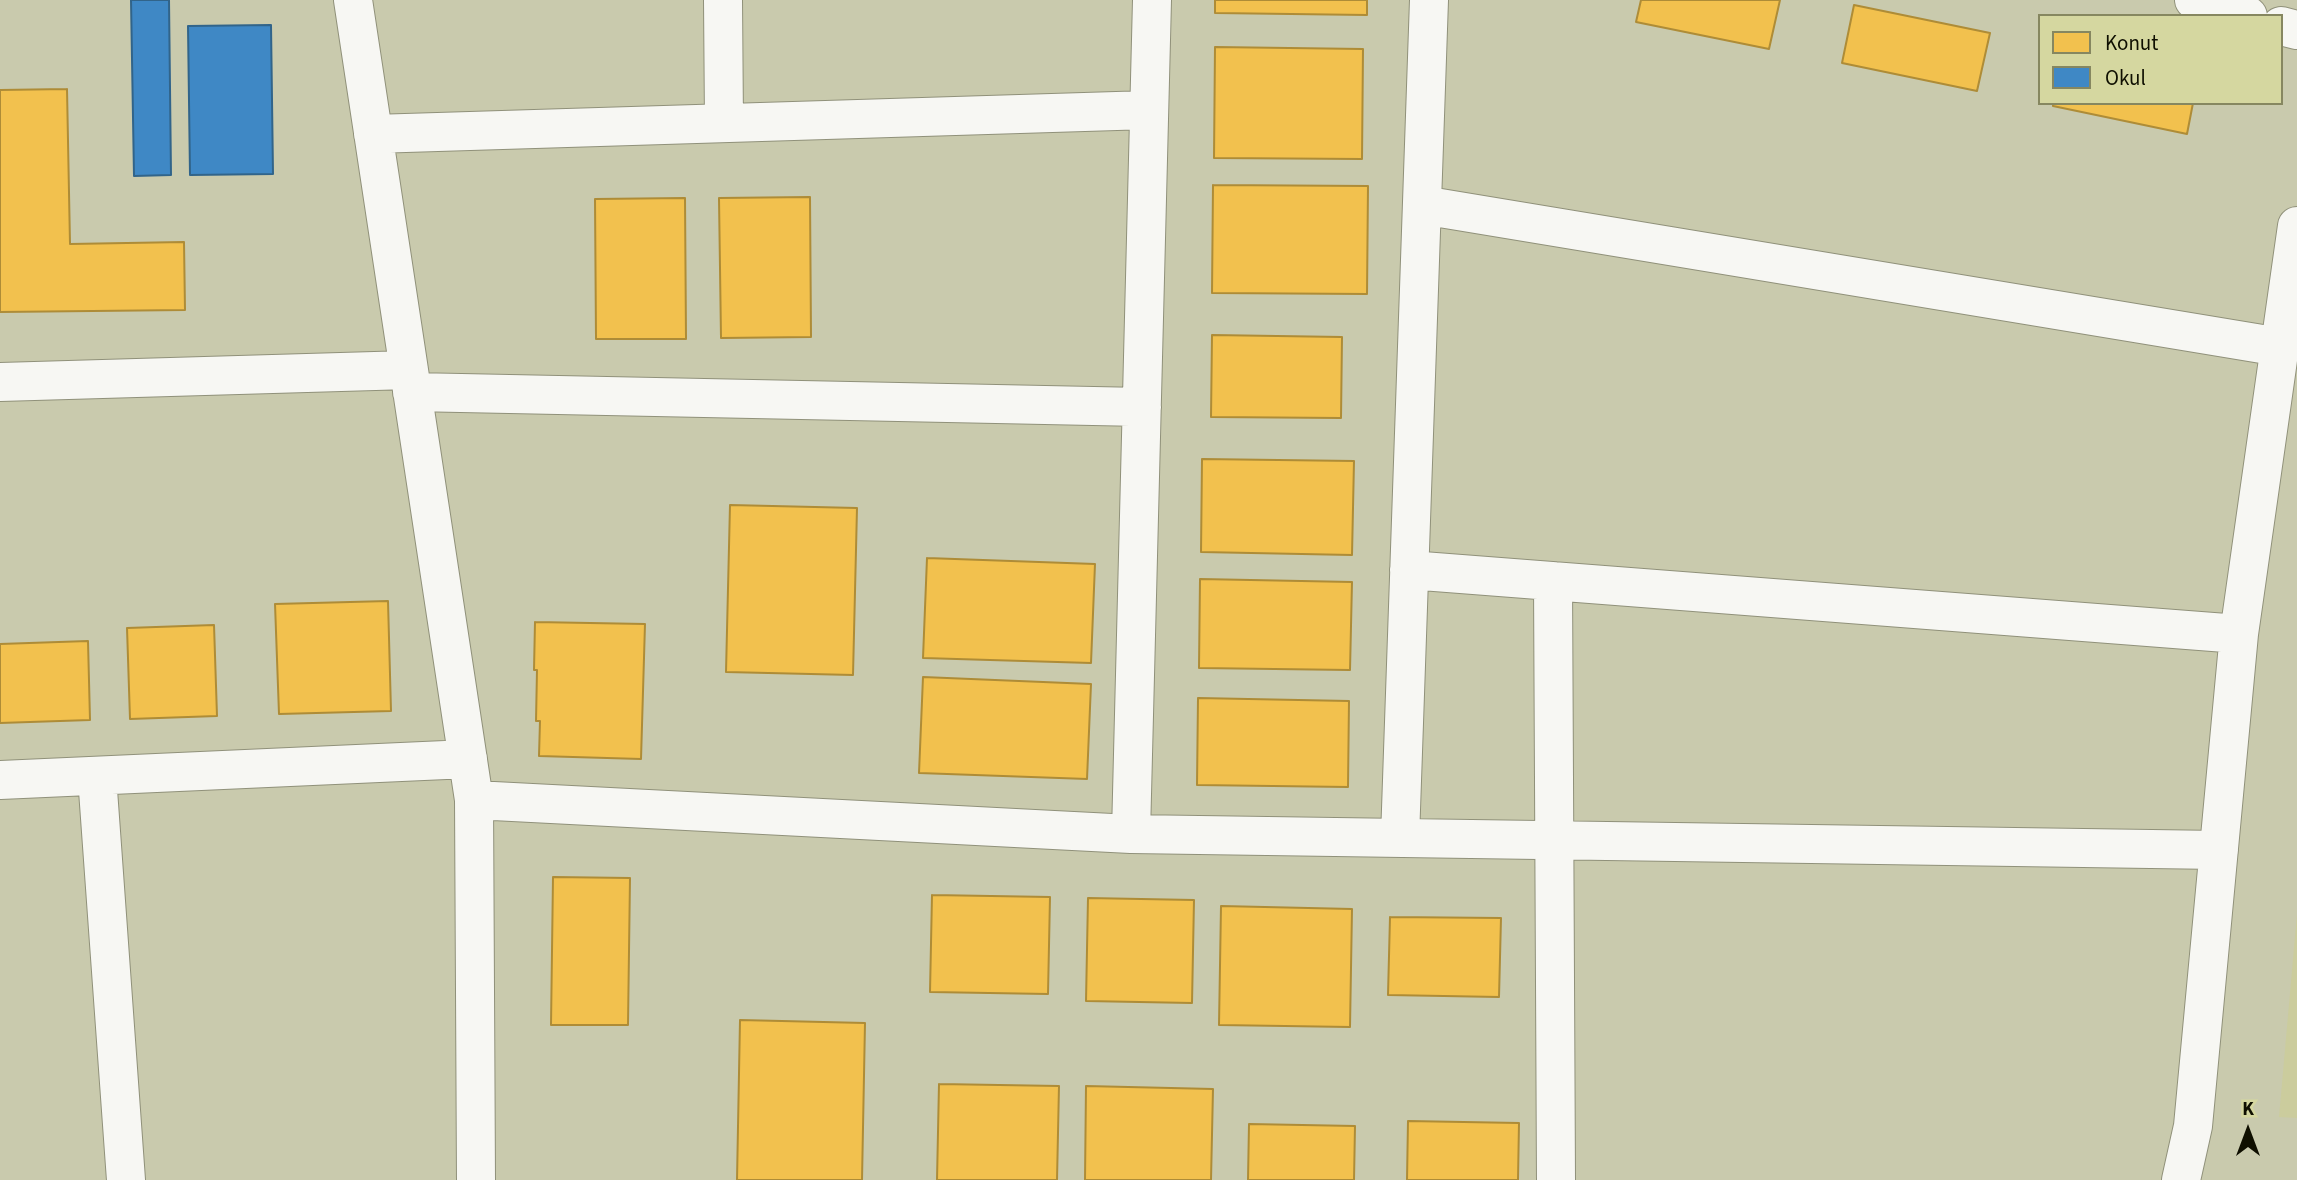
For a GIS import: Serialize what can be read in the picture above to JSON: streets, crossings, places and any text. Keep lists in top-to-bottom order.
{
  "legend": ["Konut", "Okul"],
  "north": "top"
}
